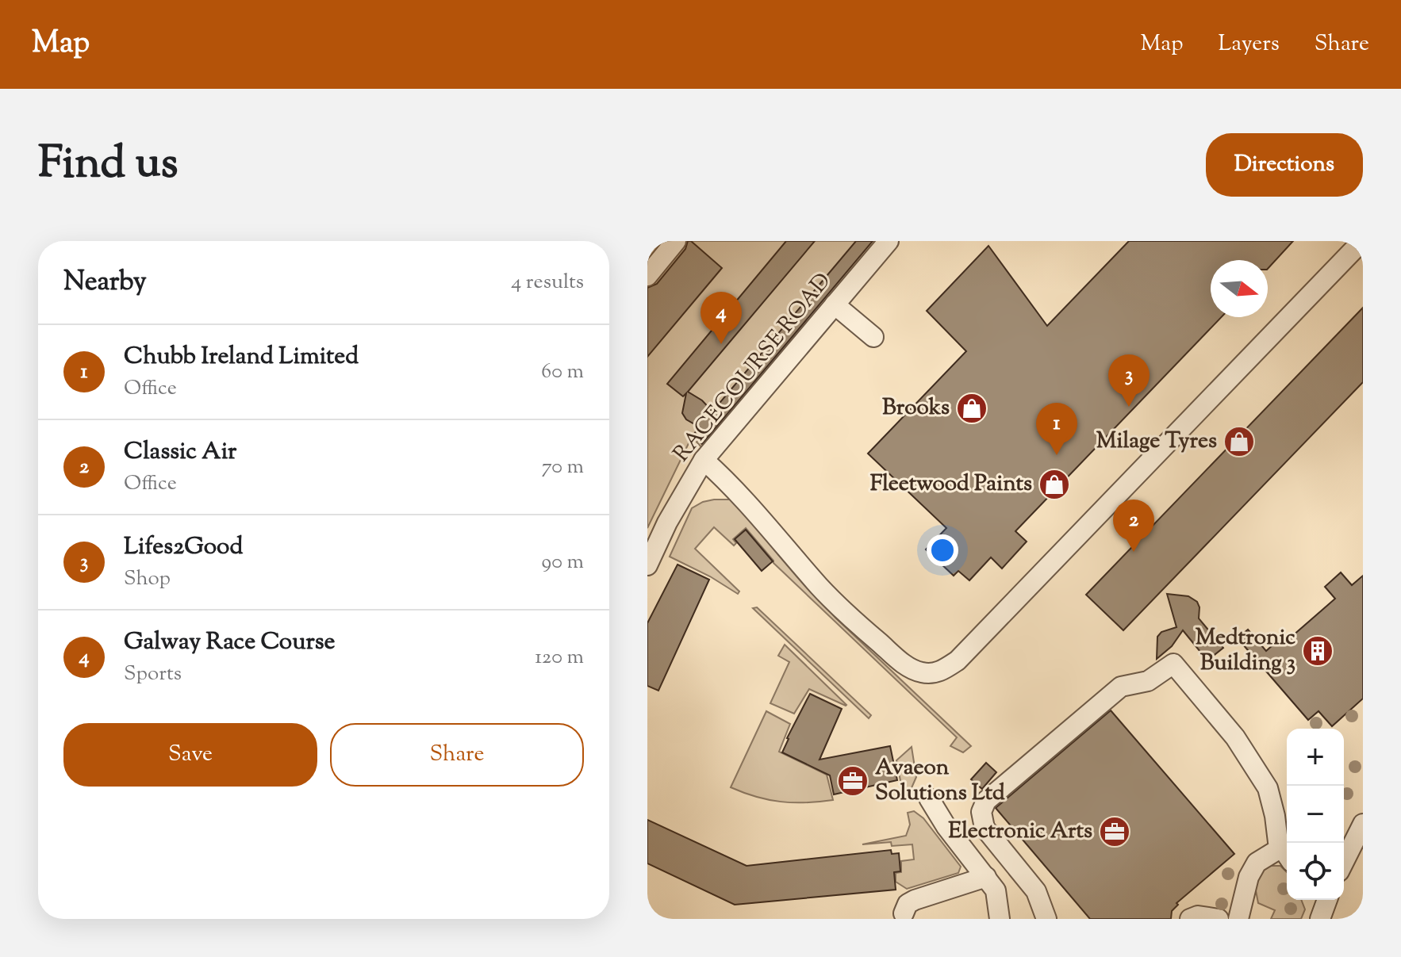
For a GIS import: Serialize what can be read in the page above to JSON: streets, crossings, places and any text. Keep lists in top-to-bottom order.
{
  "streets": {
    "street": ["RACECOURSE ROAD"]
  },
  "places": {
    "shop": ["Brooks", "Milage Tyres", "Fleetwood Paints"],
    "building": ["Medtronic Building 3"],
    "office": ["Avaeon Solutions Ltd", "Electronic Arts"]
  },
  "north": "right",
  "page": {
    "header": "Map",
    "nav": ["Map", "Layers", "Share"],
    "title": "Find us",
    "buttons": [
      "Directions",
      ["Save", "Share"]
    ],
    "heading": ["Nearby", "4 results"],
    "pins": [
      "4",
      "3",
      "1",
      "2"
    ],
    "list": [
      {
        "mark": "1",
        "name": "Chubb Ireland Limited",
        "note": "Office",
        "value": "60 m"
      },
      {
        "mark": "2",
        "name": "Classic Air",
        "note": "Office",
        "value": "70 m"
      },
      {
        "mark": "3",
        "name": "Lifes2Good",
        "note": "Shop",
        "value": "90 m"
      },
      {
        "mark": "4",
        "name": "Galway Race Course",
        "note": "Sports",
        "value": "120 m"
      }
    ],
    "map_buttons": ["+", "−"]
  }
}
